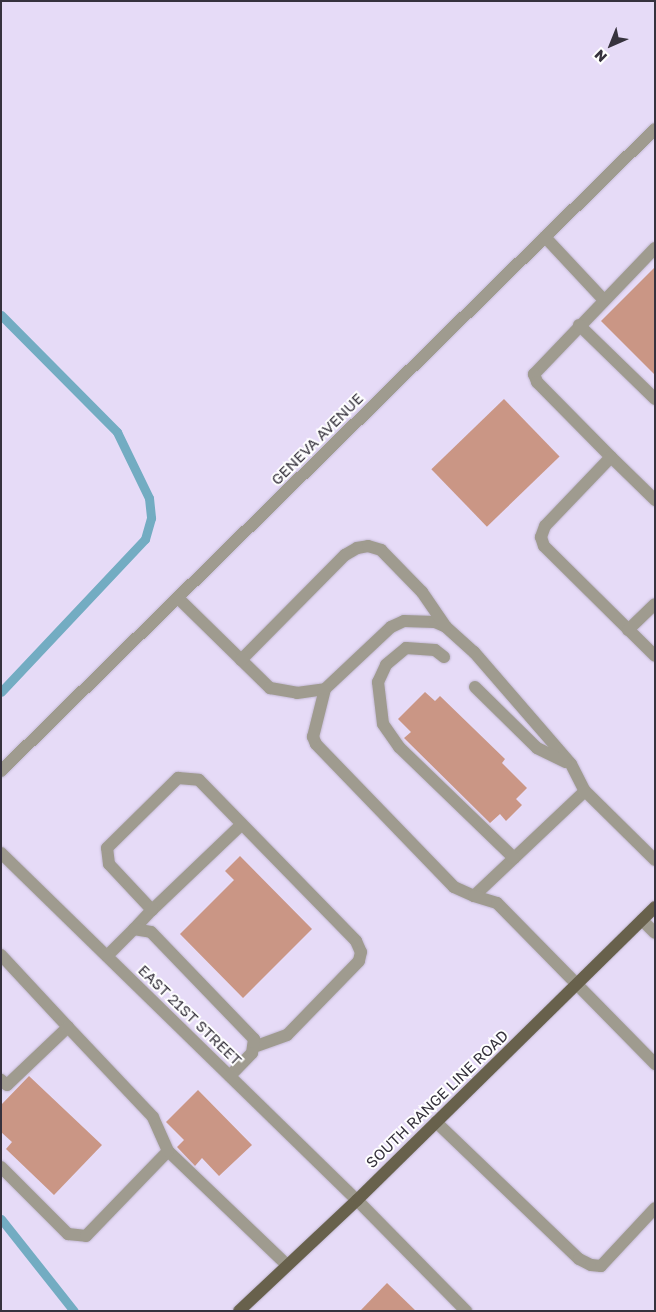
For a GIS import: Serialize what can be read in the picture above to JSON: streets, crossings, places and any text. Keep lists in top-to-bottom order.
{
  "streets": {
    "main road": ["SOUTH RANGE LINE ROAD"],
    "street": ["GENEVA AVENUE", "EAST 21ST STREET"]
  },
  "crossings": [
    ["EAST 21ST STREET", "SOUTH RANGE LINE ROAD"]
  ],
  "north": "bottom left"
}
